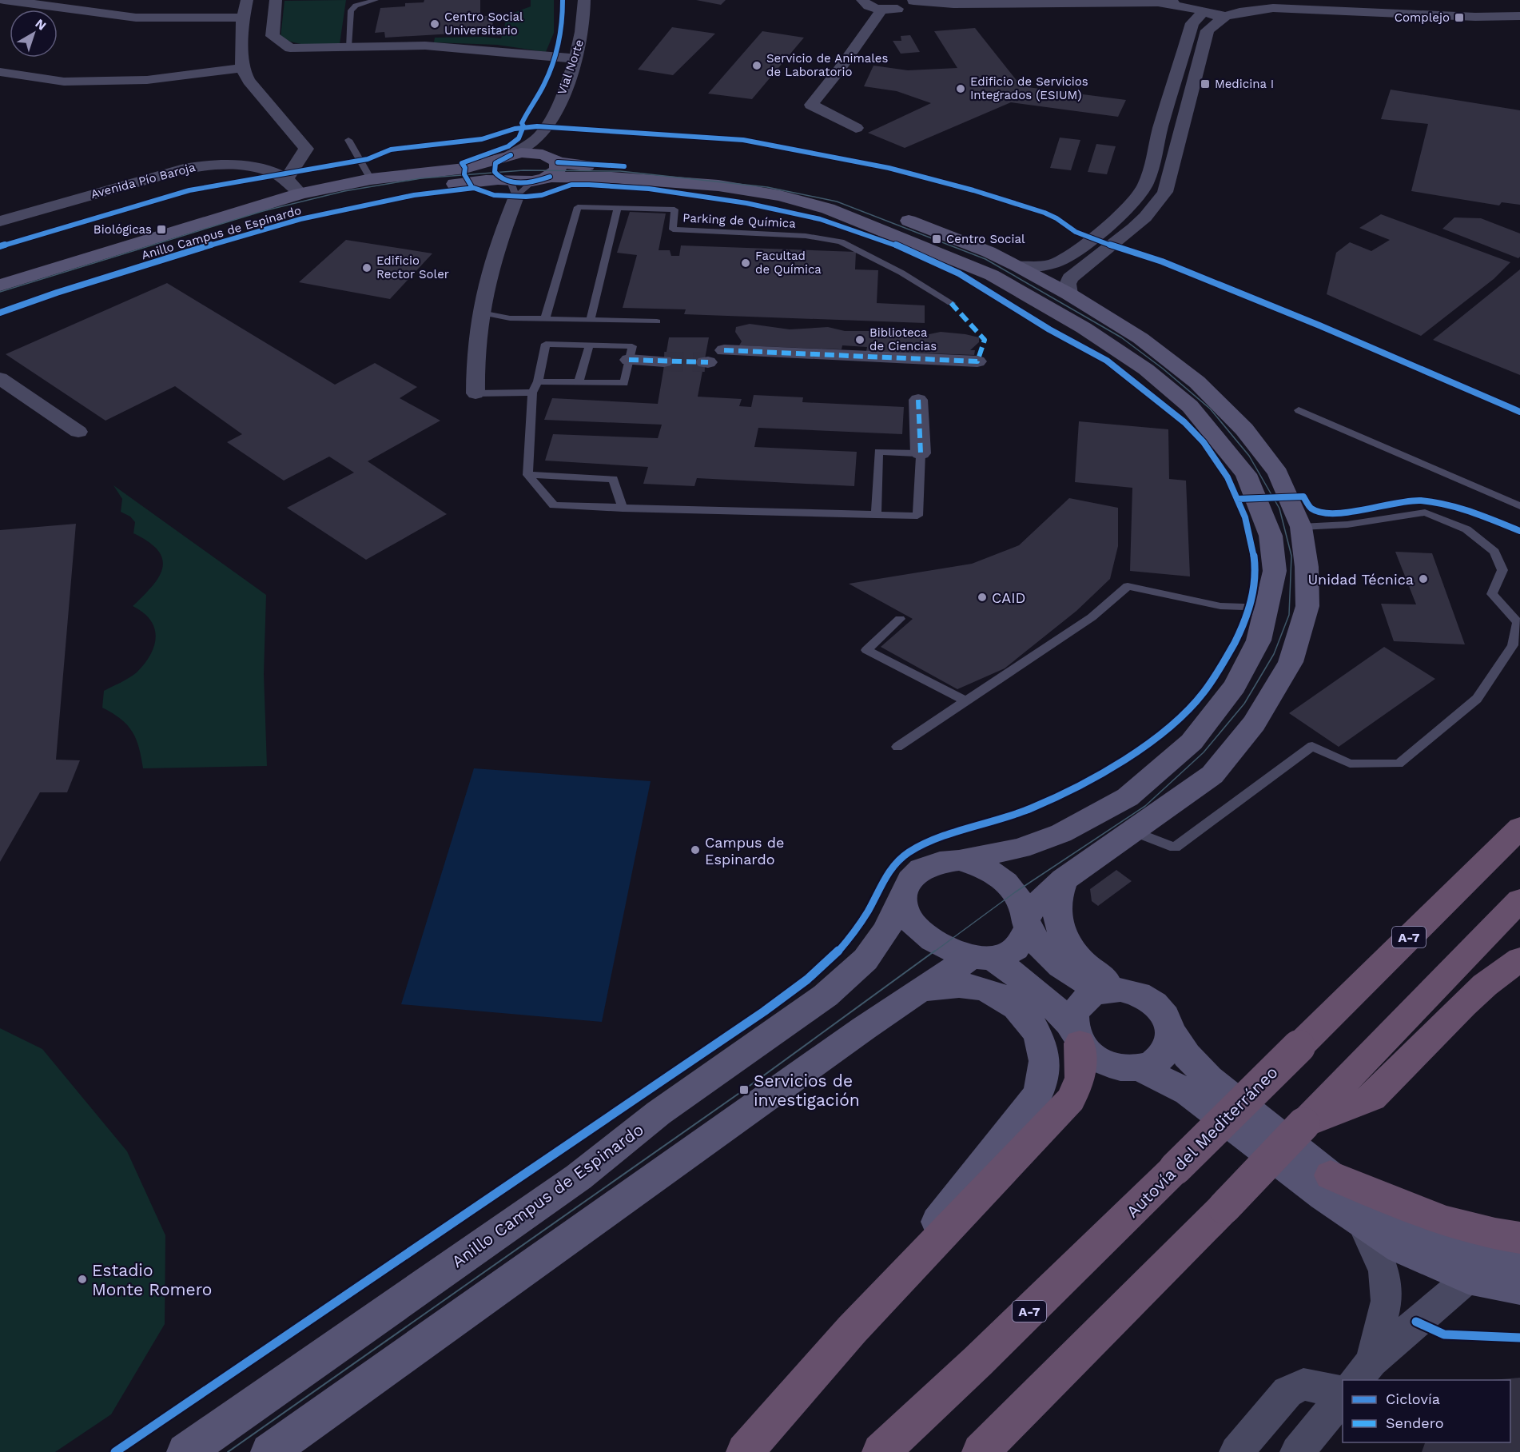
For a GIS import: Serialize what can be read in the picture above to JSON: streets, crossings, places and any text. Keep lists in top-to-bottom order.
{
  "streets": {
    "highway": ["A-7", "Autovía del Mediterráneo"],
    "main road": ["Anillo Campus de Espinardo"],
    "street": ["Vial Norte", "Avenida Pío Baroja"],
    "lane": ["Parking de Química"]
  },
  "crossings": [
    ["Vial Norte", "Anillo Campus de Espinardo"]
  ],
  "places": {
    "transit": [
      "Complejo",
      "Medicina I",
      "Biológicas",
      "Centro Social",
      "Servicios de investigación"
    ],
    "other": [
      "Centro Social Universitario",
      "Servicio de Animales de Laboratorio",
      "Edificio de Servicios Integrados (ESIUM)",
      "Facultad de Química",
      "Edificio Rector Soler",
      "Biblioteca de Ciencias",
      "Unidad Técnica",
      "CAID",
      "Campus de Espinardo",
      "Estadio Monte Romero"
    ]
  },
  "legend": ["Ciclovía", "Sendero"],
  "north": "top right"
}
